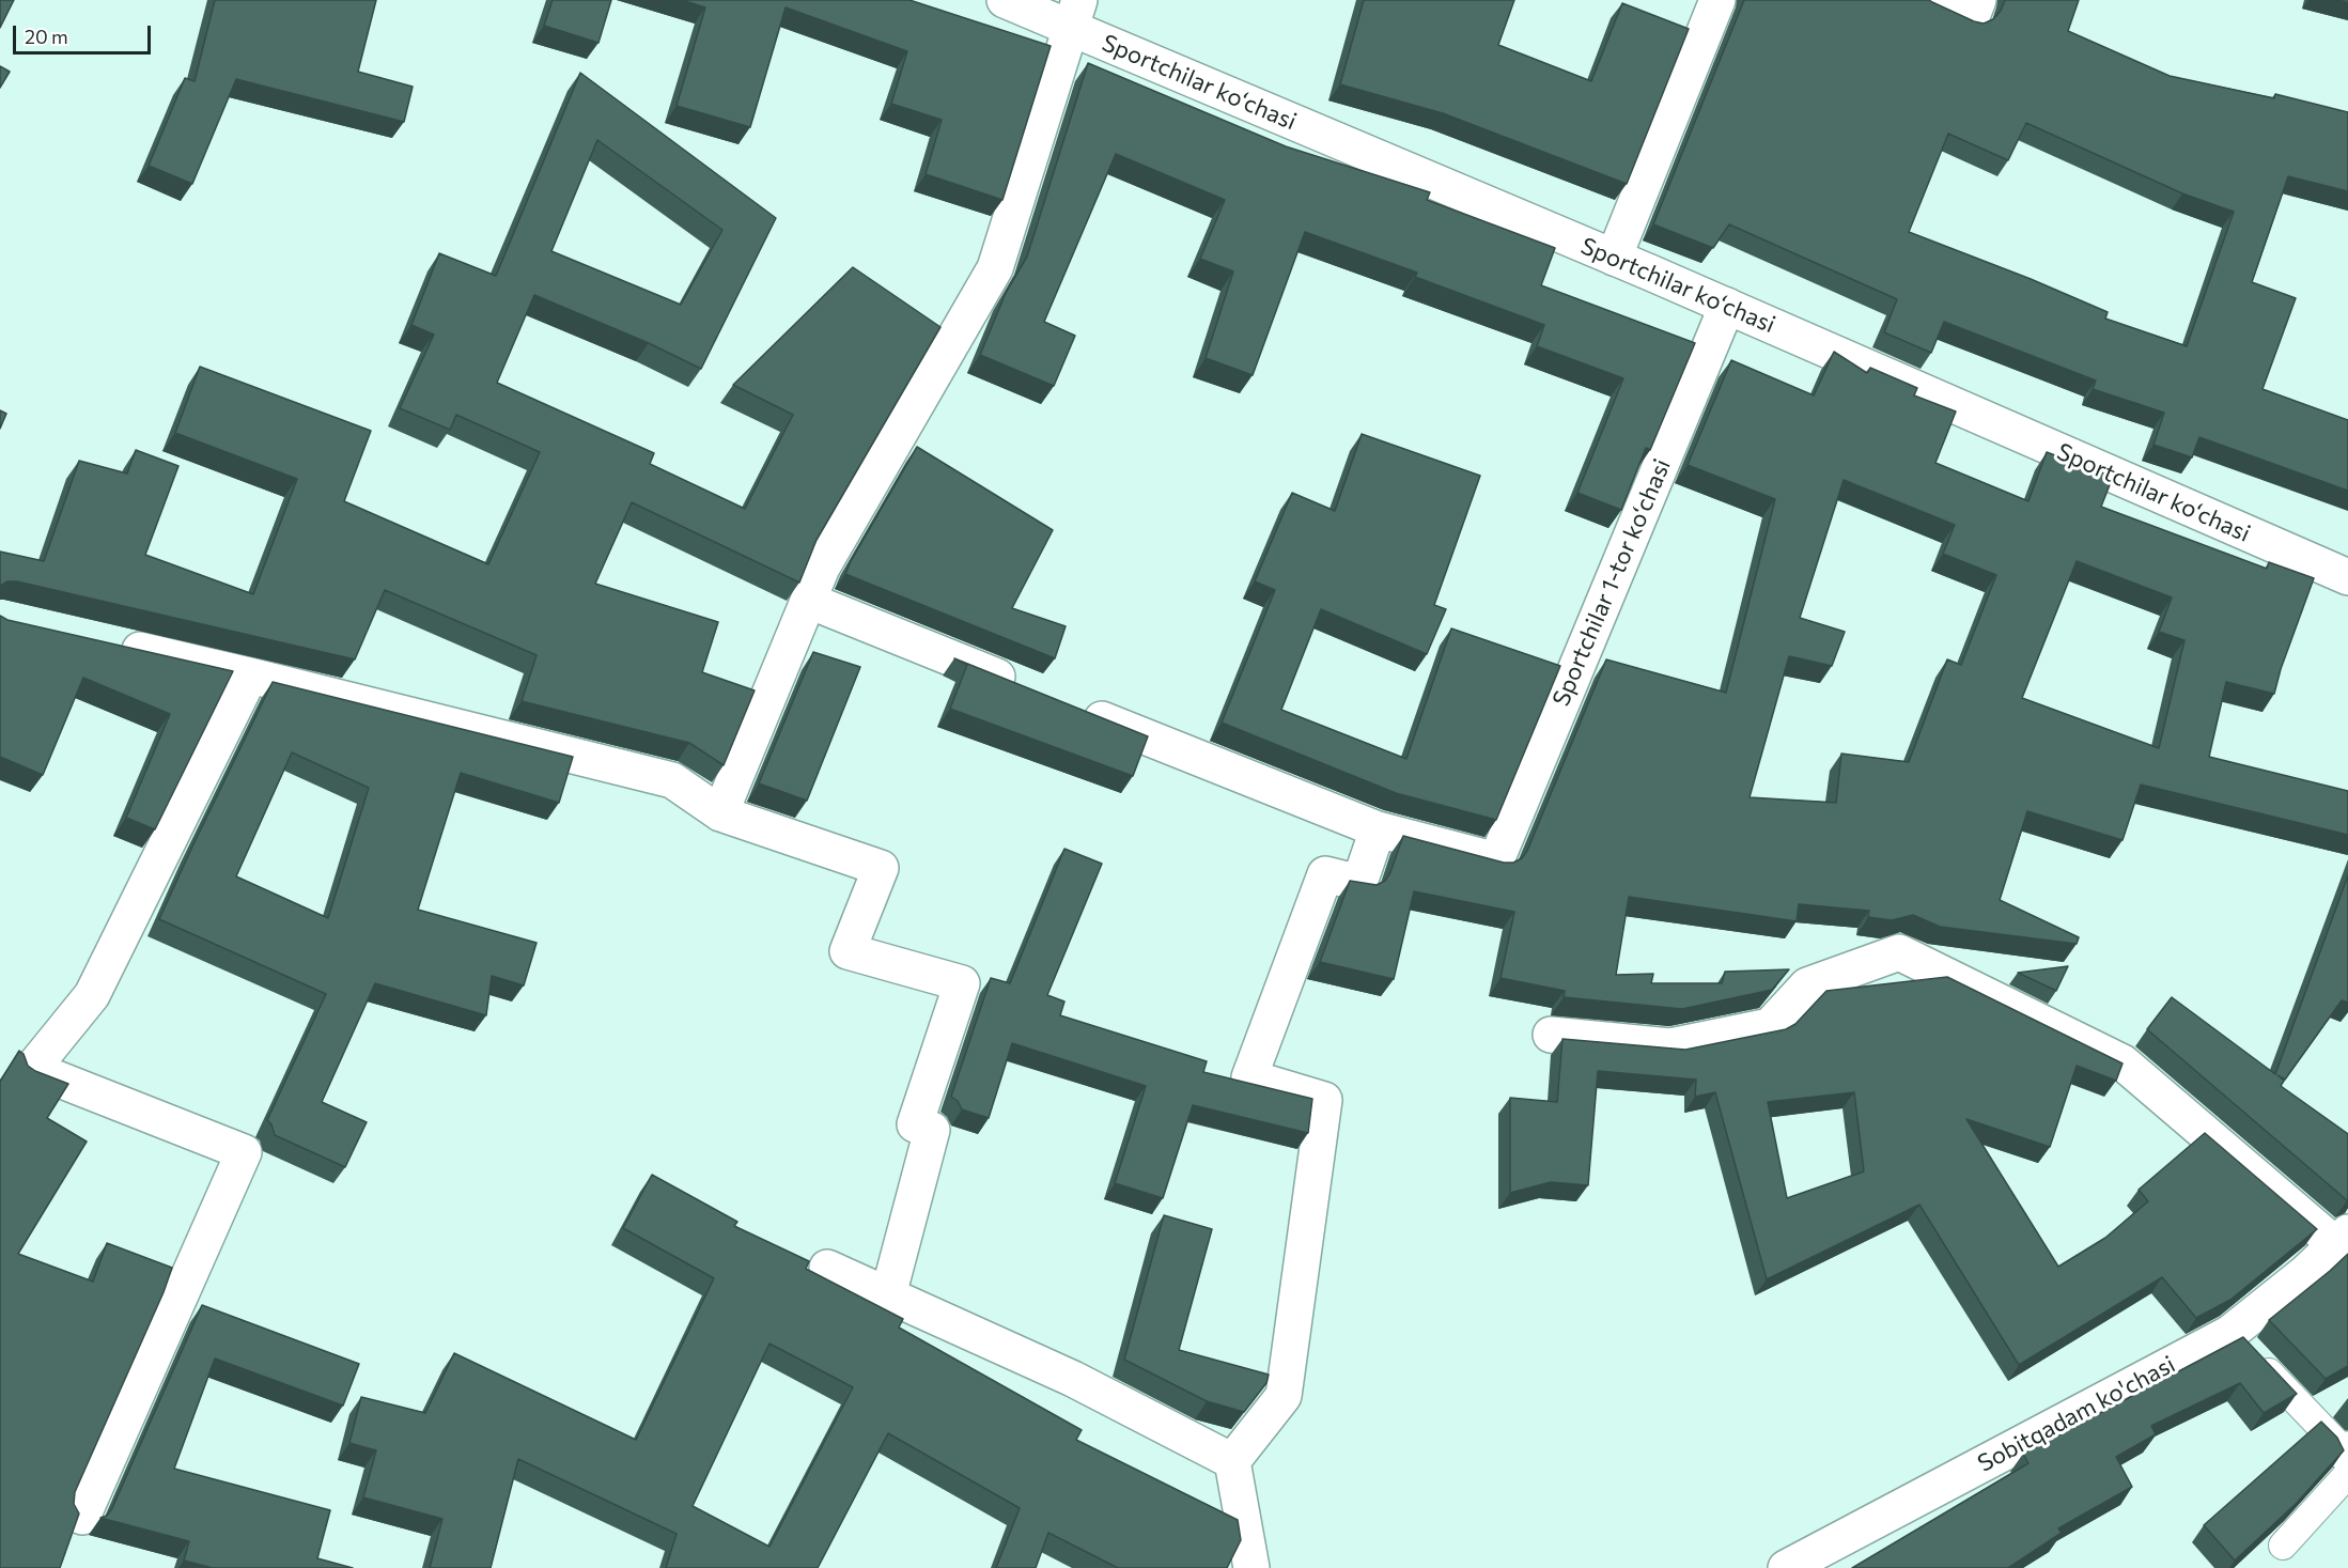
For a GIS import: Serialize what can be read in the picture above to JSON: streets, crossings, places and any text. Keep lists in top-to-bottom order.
{
  "streets": {
    "street": ["Sportchilar ko‘chasi", "Sportchilar 1-tor ko‘chasi", "Sobitqadam ko'chasi"]
  },
  "crossings": [
    ["Sportchilar ko‘chasi", "Sportchilar 1-tor ko‘chasi"]
  ],
  "scale_bar": "20 m"
}
